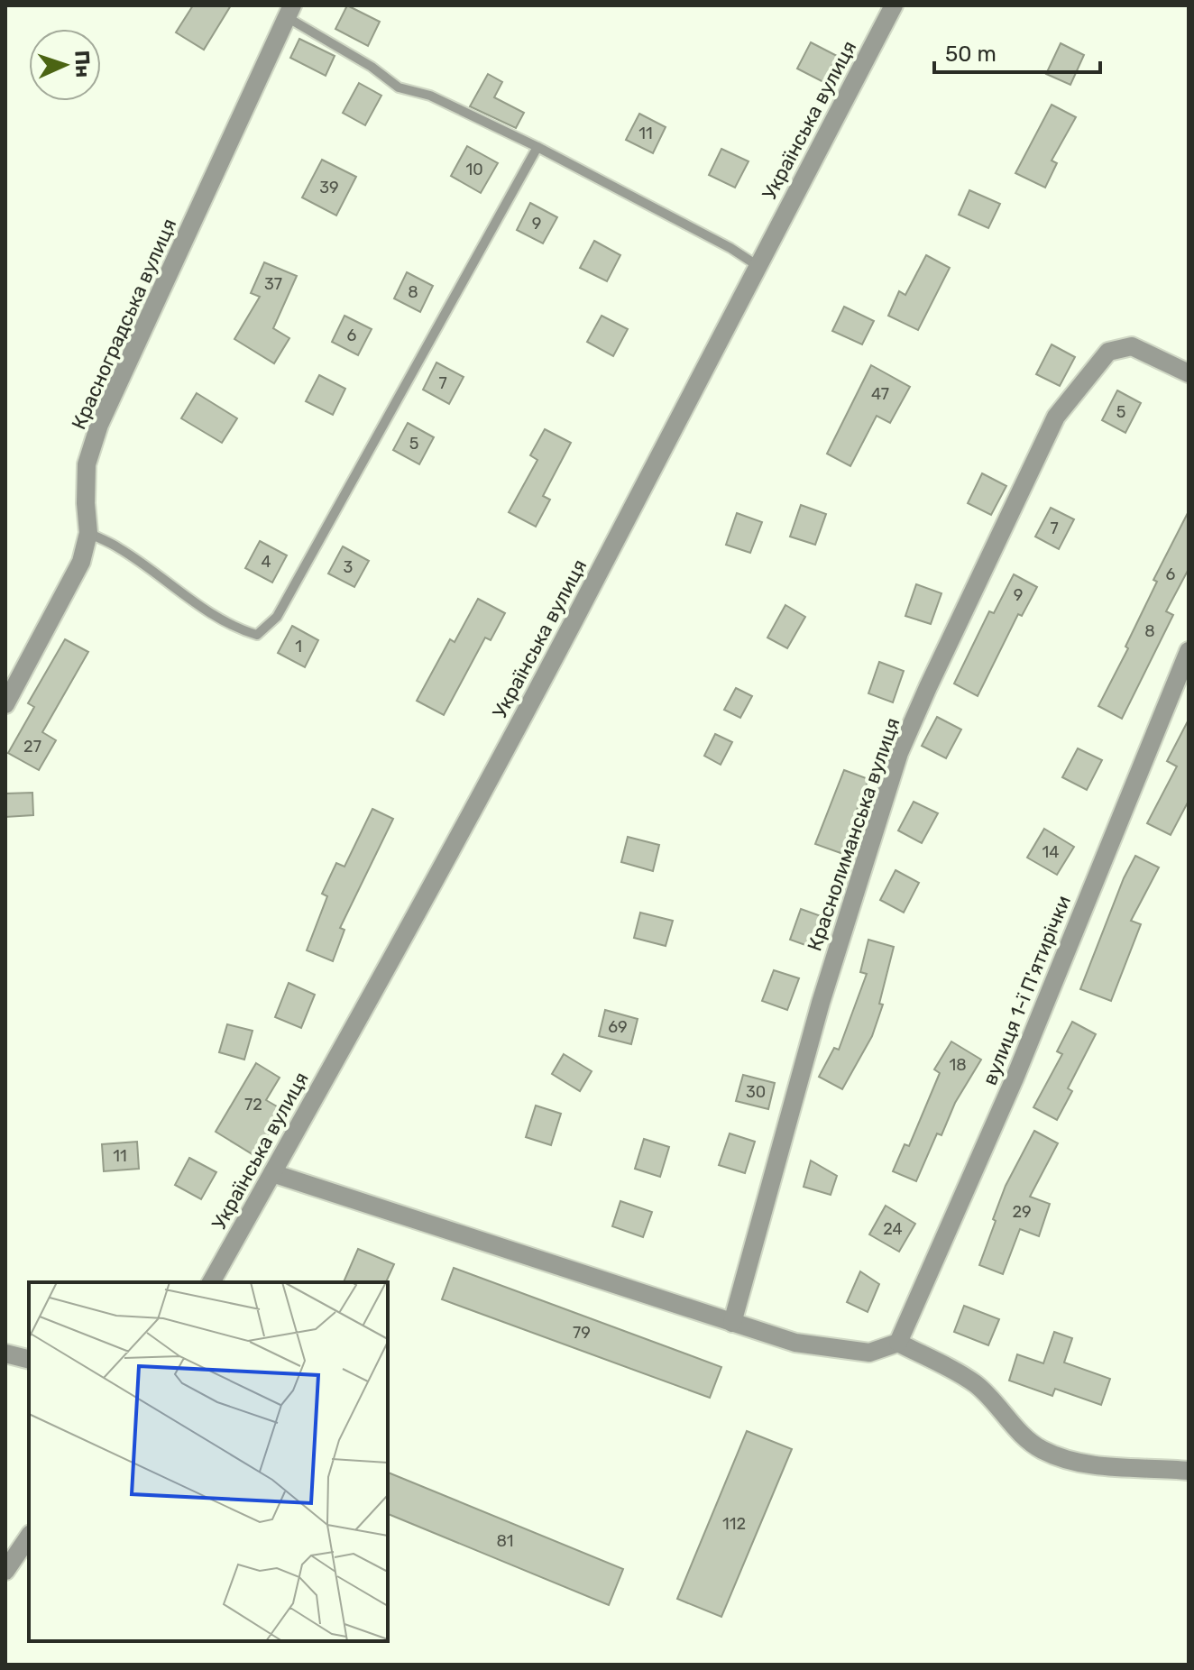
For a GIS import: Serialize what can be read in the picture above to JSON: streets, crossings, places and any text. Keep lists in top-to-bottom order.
{
  "streets": {
    "street": [
      "Українська вулиця",
      "Красноградська вулиця",
      "Краснолиманська вулиця",
      "вулиця 1-ї П'ятирічки"
    ]
  },
  "house_numbers": [
    "11",
    "10",
    "39",
    "9",
    "37",
    "8",
    "6",
    "7",
    "47",
    "5",
    "5",
    "7",
    "4",
    "3",
    "6",
    "9",
    "8",
    "1",
    "27",
    "14",
    "69",
    "18",
    "30",
    "72",
    "11",
    "29",
    "24",
    "79",
    "112",
    "81"
  ],
  "scale_bar": "50 m",
  "north": "right"
}
